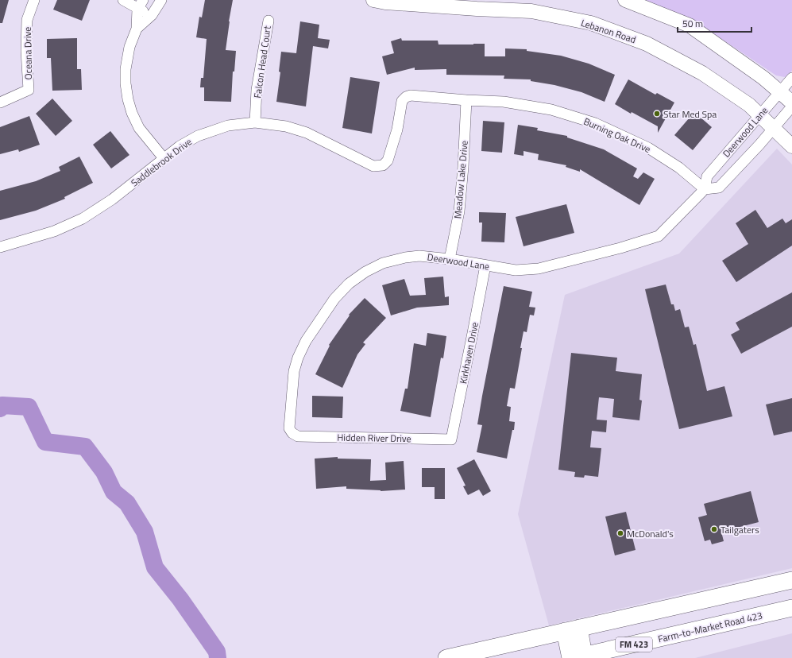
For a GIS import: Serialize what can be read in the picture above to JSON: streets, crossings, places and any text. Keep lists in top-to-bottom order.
{
  "streets": {
    "main road": ["Lebanon Road", "Farm-to-Market Road 423", "FM 423"],
    "street": [
      "Oceana Drive",
      "Falcon Head Court",
      "Deerwood Lane",
      "Burning Oak Drive",
      "Saddlebrook Drive",
      "Meadow Lake Drive",
      "Kirkhaven Drive",
      "Hidden River Drive"
    ]
  },
  "crossings": [
    ["Lebanon Road", "Deerwood Lane"],
    ["Falcon Head Court", "Saddlebrook Drive"],
    ["Deerwood Lane", "Burning Oak Drive"],
    ["Deerwood Lane", "Meadow Lake Drive"],
    ["Deerwood Lane", "Kirkhaven Drive"],
    ["Deerwood Lane", "Hidden River Drive"],
    ["Burning Oak Drive", "Saddlebrook Drive"],
    ["Burning Oak Drive", "Meadow Lake Drive"],
    ["Kirkhaven Drive", "Hidden River Drive"]
  ],
  "places": ["Star Med Spa", "Tailgaters", "McDonald's"],
  "scale_bar": "50 m"
}
